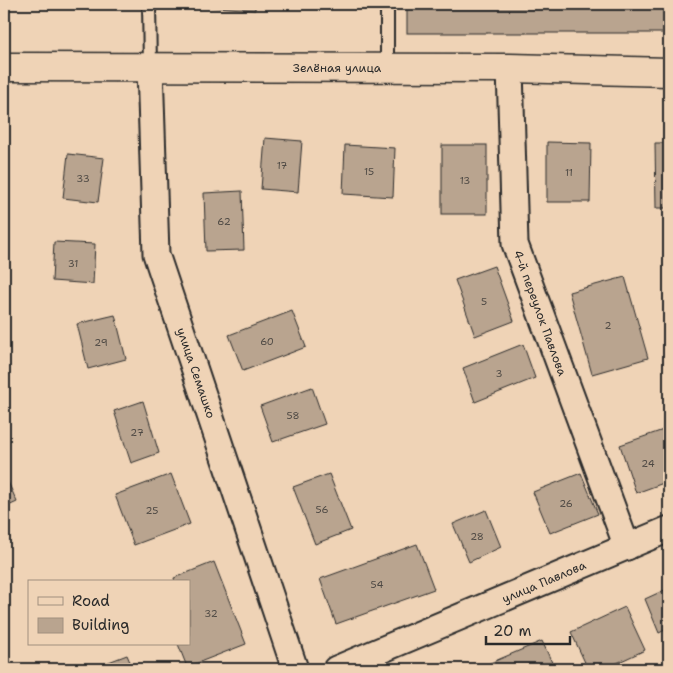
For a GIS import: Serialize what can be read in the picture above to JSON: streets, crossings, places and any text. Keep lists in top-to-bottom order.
{
  "streets": {
    "street": [
      "Зелёная улица",
      "4-й переулок Павлова",
      "улица Семашко",
      "улица Павлова"
    ]
  },
  "crossings": [
    ["Зелёная улица", "4-й переулок Павлова"],
    ["Зелёная улица", "улица Семашко"],
    ["4-й переулок Павлова", "улица Павлова"]
  ],
  "house_numbers": [
    "17",
    "15",
    "11",
    "33",
    "13",
    "62",
    "31",
    "5",
    "2",
    "60",
    "29",
    "3",
    "58",
    "27",
    "24",
    "26",
    "56",
    "25",
    "28",
    "54",
    "32"
  ],
  "legend": ["Road", "Building"],
  "scale_bar": "20 m"
}
